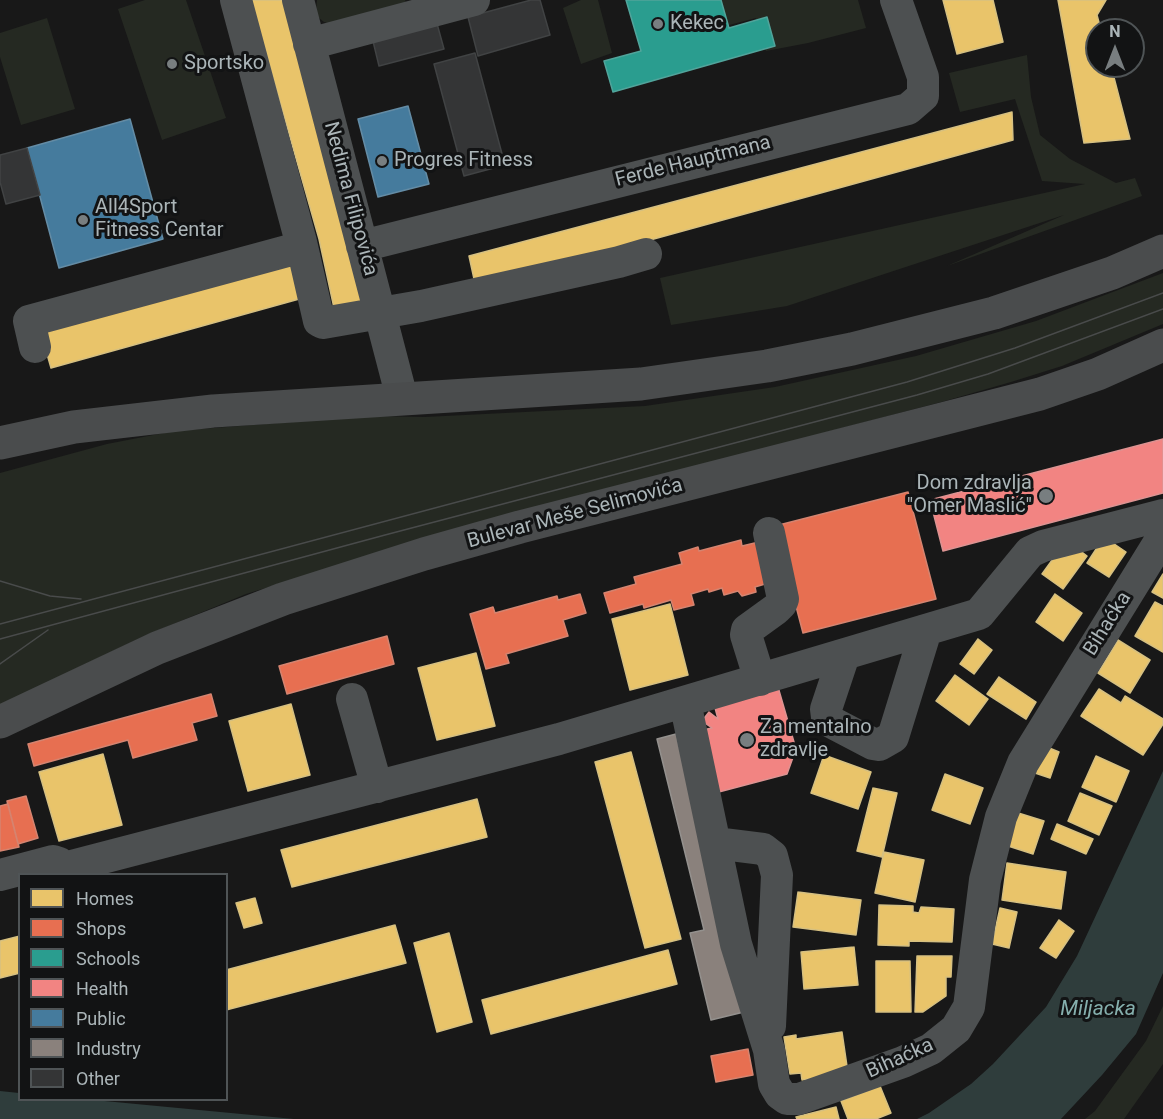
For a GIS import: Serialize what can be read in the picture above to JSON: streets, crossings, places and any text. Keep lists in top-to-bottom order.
{
  "streets": {
    "main road": ["Bulevar Meše Selimovića"],
    "street": ["Ferde Hauptmana", "Nedima Filipovića", "Bihaćka"]
  },
  "crossings": [
    ["Ferde Hauptmana", "Nedima Filipovića"]
  ],
  "water": ["Miljacka"],
  "places": [
    "Kekec",
    "Sportsko",
    "Progres Fitness",
    "All4Sport Fitness Centar",
    "Dom zdravlja \"Omer Maslić\"",
    "Za mentalno zdravlje"
  ],
  "legend": [
    "Homes",
    "Shops",
    "Schools",
    "Health",
    "Public",
    "Industry",
    "Other"
  ],
  "north": "top"
}
